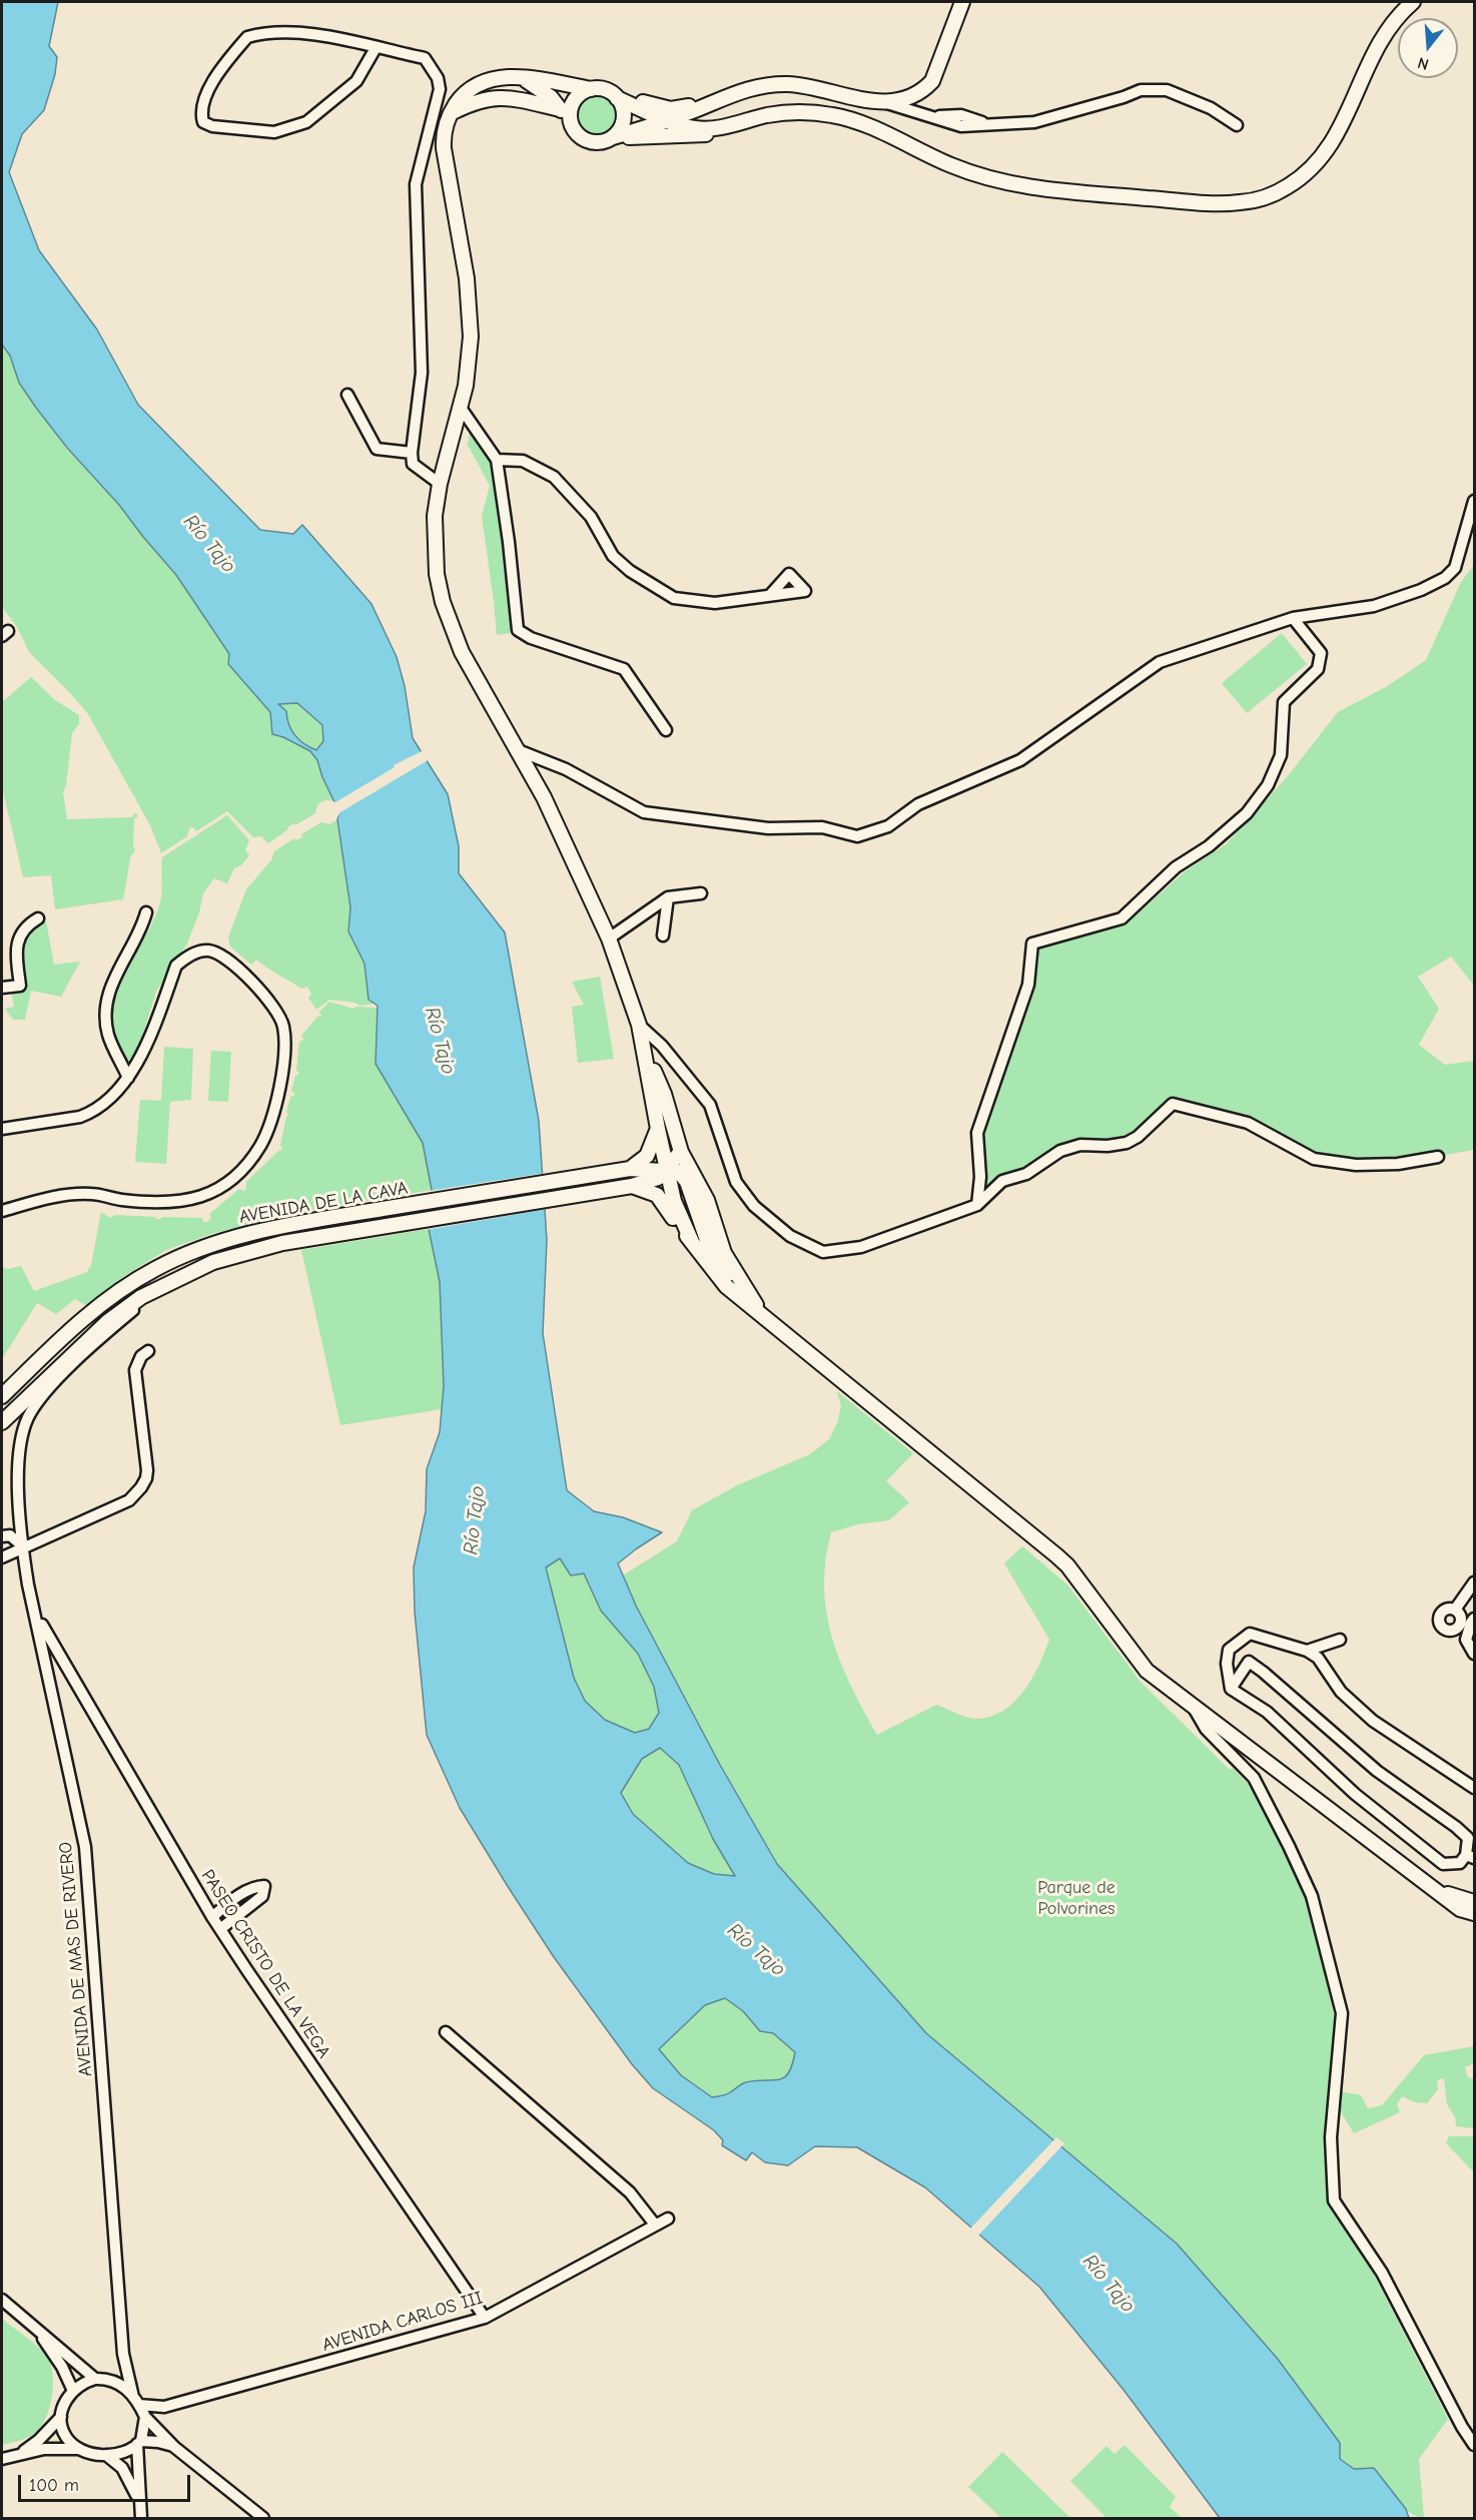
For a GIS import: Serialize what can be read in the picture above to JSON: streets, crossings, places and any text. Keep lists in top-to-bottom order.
{
  "streets": {
    "main road": ["AVENIDA DE LA CAVA"],
    "street": ["AVENIDA DE MAS DE RIVERO", "PASEO CRISTO DE LA VEGA", "AVENIDA CARLOS III"]
  },
  "crossings": [
    ["AVENIDA DE LA CAVA", "AVENIDA DE MAS DE RIVERO"],
    ["AVENIDA DE MAS DE RIVERO", "PASEO CRISTO DE LA VEGA"],
    ["AVENIDA DE MAS DE RIVERO", "AVENIDA CARLOS III"],
    ["PASEO CRISTO DE LA VEGA", "AVENIDA CARLOS III"]
  ],
  "water": ["Río Tajo"],
  "parks": ["Parque de Polvorines"],
  "scale_bar": "100 m",
  "north": "bottom"
}
